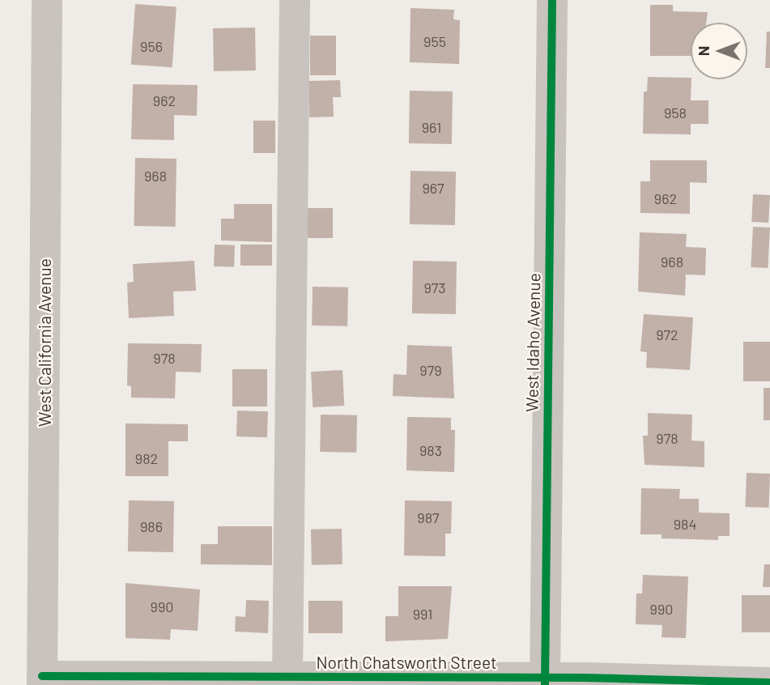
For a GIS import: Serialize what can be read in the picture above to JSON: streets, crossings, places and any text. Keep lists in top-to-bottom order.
{
  "streets": {
    "street": ["West California Avenue", "West Idaho Avenue", "North Chatsworth Street"]
  },
  "crossings": [
    ["West California Avenue", "North Chatsworth Street"],
    ["West Idaho Avenue", "North Chatsworth Street"]
  ],
  "house_numbers": [
    "955",
    "956",
    "962",
    "958",
    "961",
    "968",
    "967",
    "962",
    "968",
    "973",
    "972",
    "978",
    "979",
    "978",
    "983",
    "982",
    "987",
    "984",
    "986",
    "990",
    "990",
    "991"
  ],
  "north": "left"
}
